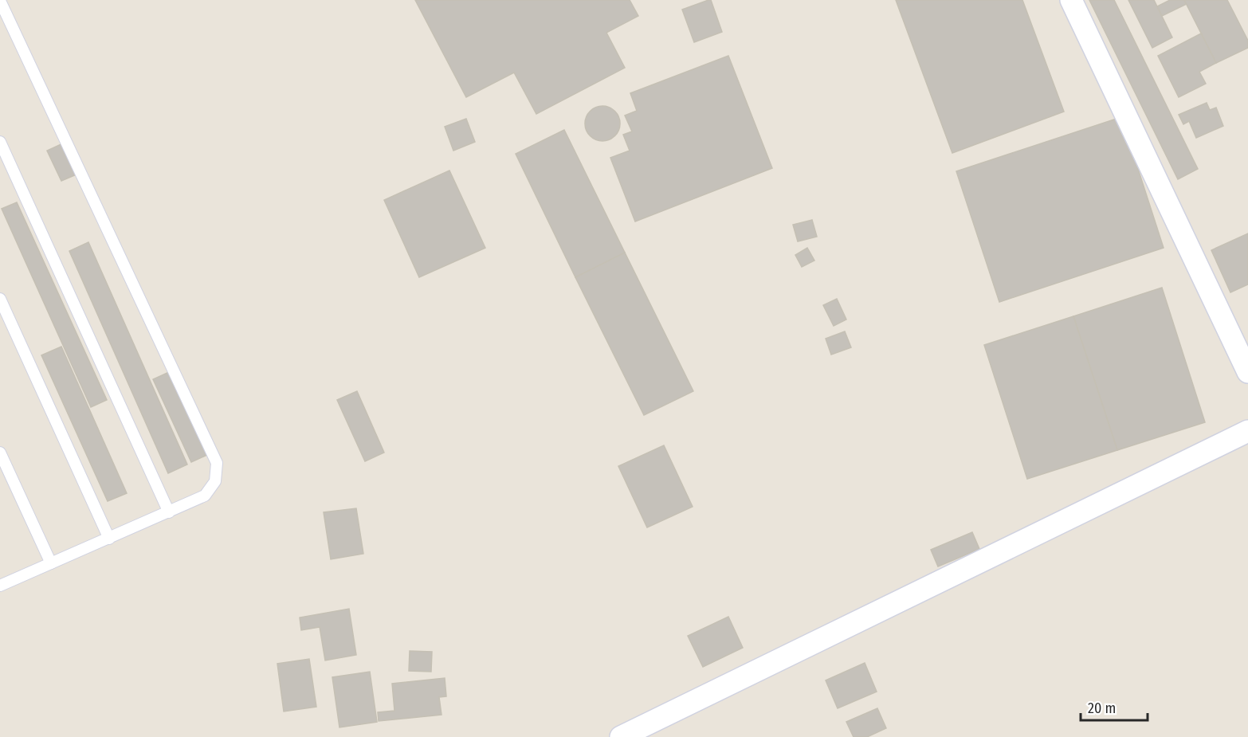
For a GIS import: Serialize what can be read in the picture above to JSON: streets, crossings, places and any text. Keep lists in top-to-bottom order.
{
  "scale_bar": "20 m"
}
